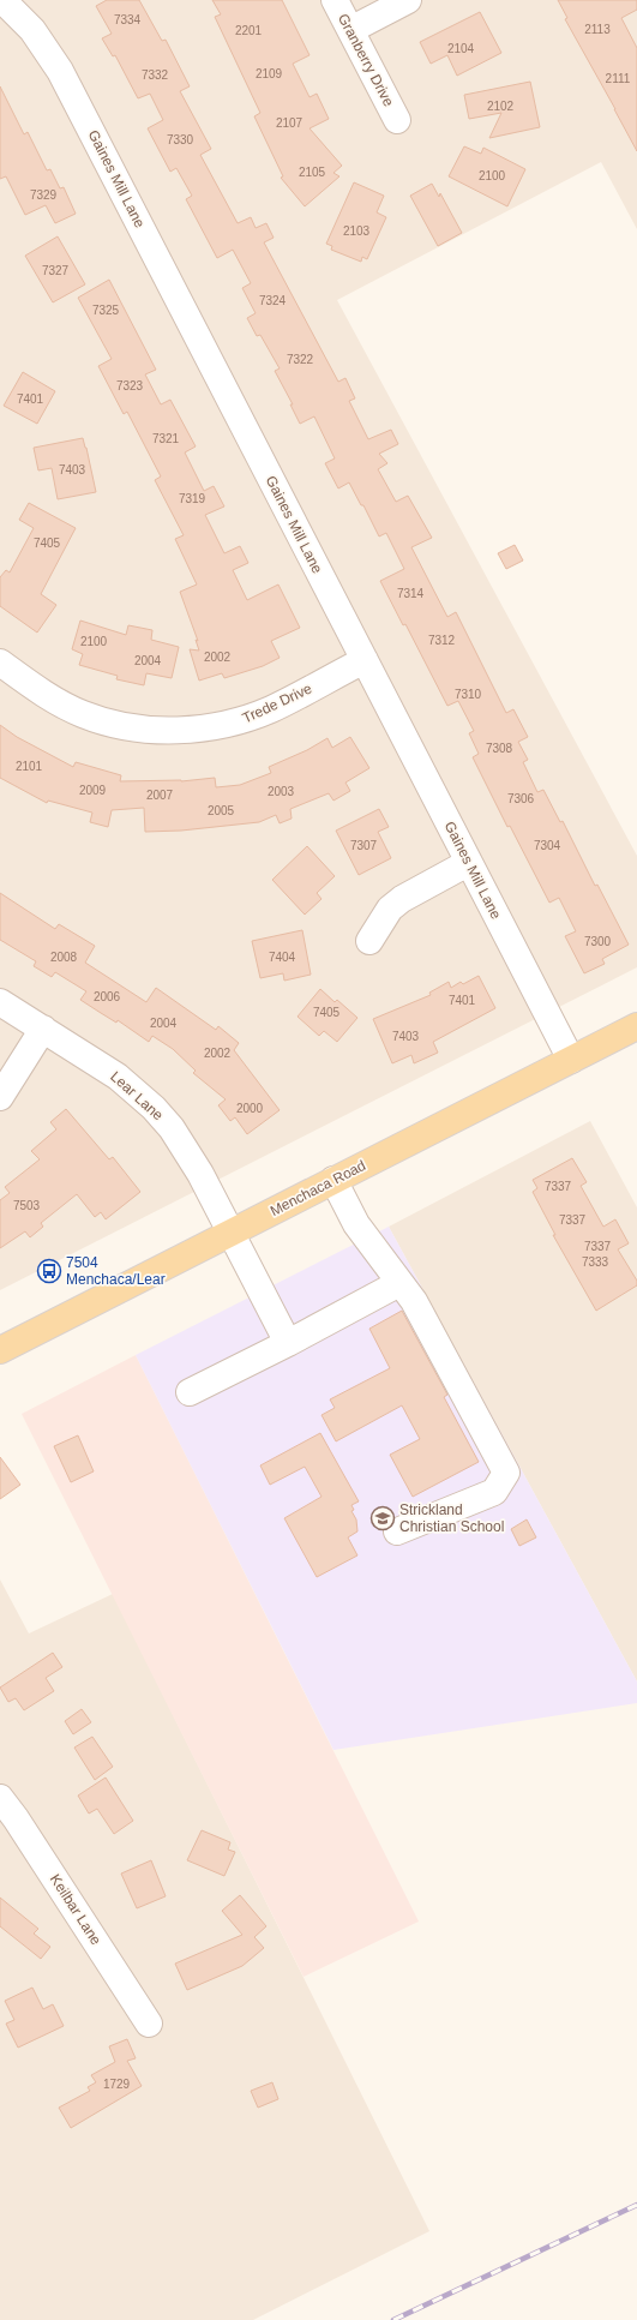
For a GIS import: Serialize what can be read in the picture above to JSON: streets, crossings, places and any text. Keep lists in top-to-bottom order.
{
  "streets": {
    "main road": ["Menchaca Road"],
    "street": [
      "Granberry Drive",
      "Gaines Mill Lane",
      "Trede Drive",
      "Lear Lane",
      "Keilbar Lane"
    ]
  },
  "crossings": [
    ["Gaines Mill Lane", "Trede Drive"],
    ["Gaines Mill Lane", "Menchaca Road"],
    ["Lear Lane", "Menchaca Road"]
  ],
  "places": {
    "bus stop": ["7504 Menchaca/Lear"],
    "school or university": ["Strickland Christian School"]
  },
  "house_numbers": [
    "7334",
    "2113",
    "2201",
    "2104",
    "2109",
    "7332",
    "2111",
    "2102",
    "2107",
    "7330",
    "2105",
    "2100",
    "7329",
    "2103",
    "7327",
    "7324",
    "7325",
    "7322",
    "7323",
    "7401",
    "7321",
    "7403",
    "7319",
    "7405",
    "7314",
    "7312",
    "2100",
    "2002",
    "2004",
    "7310",
    "7308",
    "2101",
    "2009",
    "2003",
    "2007",
    "7306",
    "2005",
    "7307",
    "7304",
    "7300",
    "2008",
    "7404",
    "2006",
    "7401",
    "7405",
    "2004",
    "7403",
    "2002",
    "2000",
    "7337",
    "7503",
    "7337",
    "7337",
    "7333",
    "1729"
  ]
}
